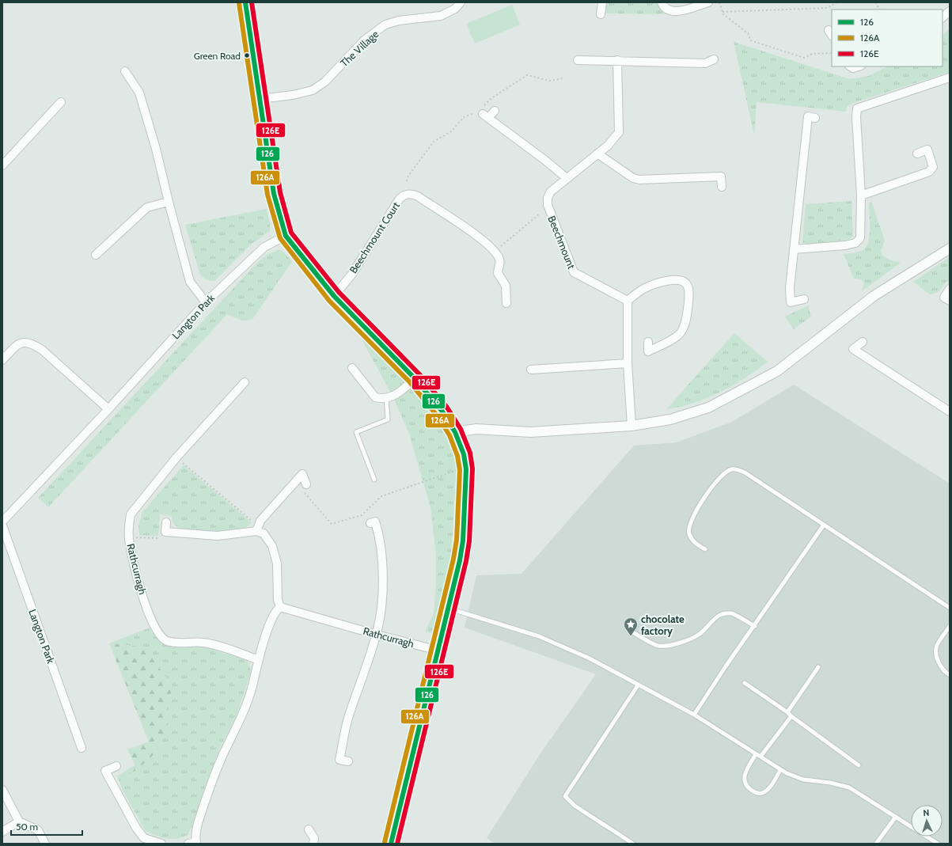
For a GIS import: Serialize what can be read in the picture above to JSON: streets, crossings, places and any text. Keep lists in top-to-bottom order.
{
  "streets": {
    "street": [
      "The Village",
      "Beechmount Court",
      "Beechmount",
      "Langton Park",
      "Rathcurragh"
    ]
  },
  "places": {
    "other": ["Green Road"],
    "place": ["chocolate factory"]
  },
  "lines": ["transit line 126", "transit line 126E", "transit line 126A"],
  "legend": ["126", "126A", "126E"],
  "scale_bar": "50 m",
  "north": "top"
}
